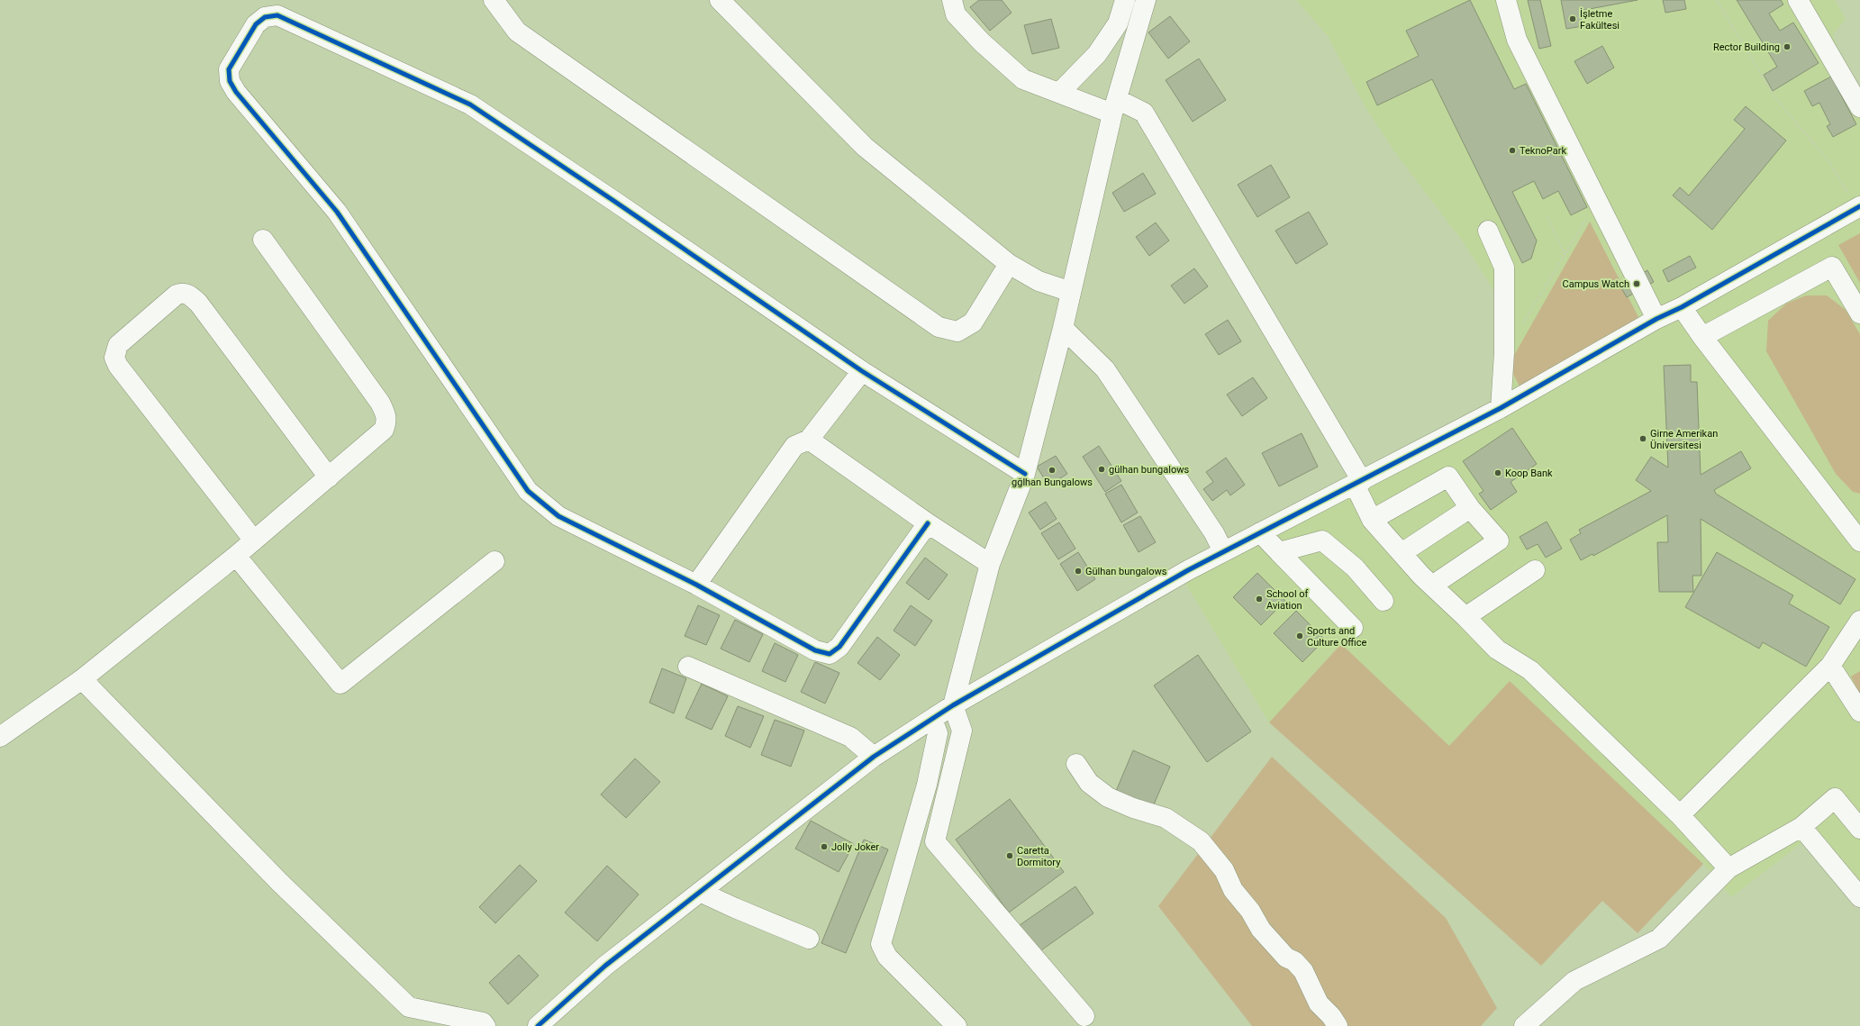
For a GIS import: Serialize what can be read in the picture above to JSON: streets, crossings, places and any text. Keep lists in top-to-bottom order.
{
  "places": [
    "İşletme Fakültesi",
    "Rector Building",
    "TeknoPark",
    "Campus Watch",
    "Girne Amerikan Üniversitesi",
    "gülhan bungalows",
    "gğlhan Bungalows",
    "Koop Bank",
    "Gülhan bungalows",
    "School of Aviation",
    "Sports and Culture Office",
    "Jolly Joker",
    "Caretta Dormitory"
  ]
}
